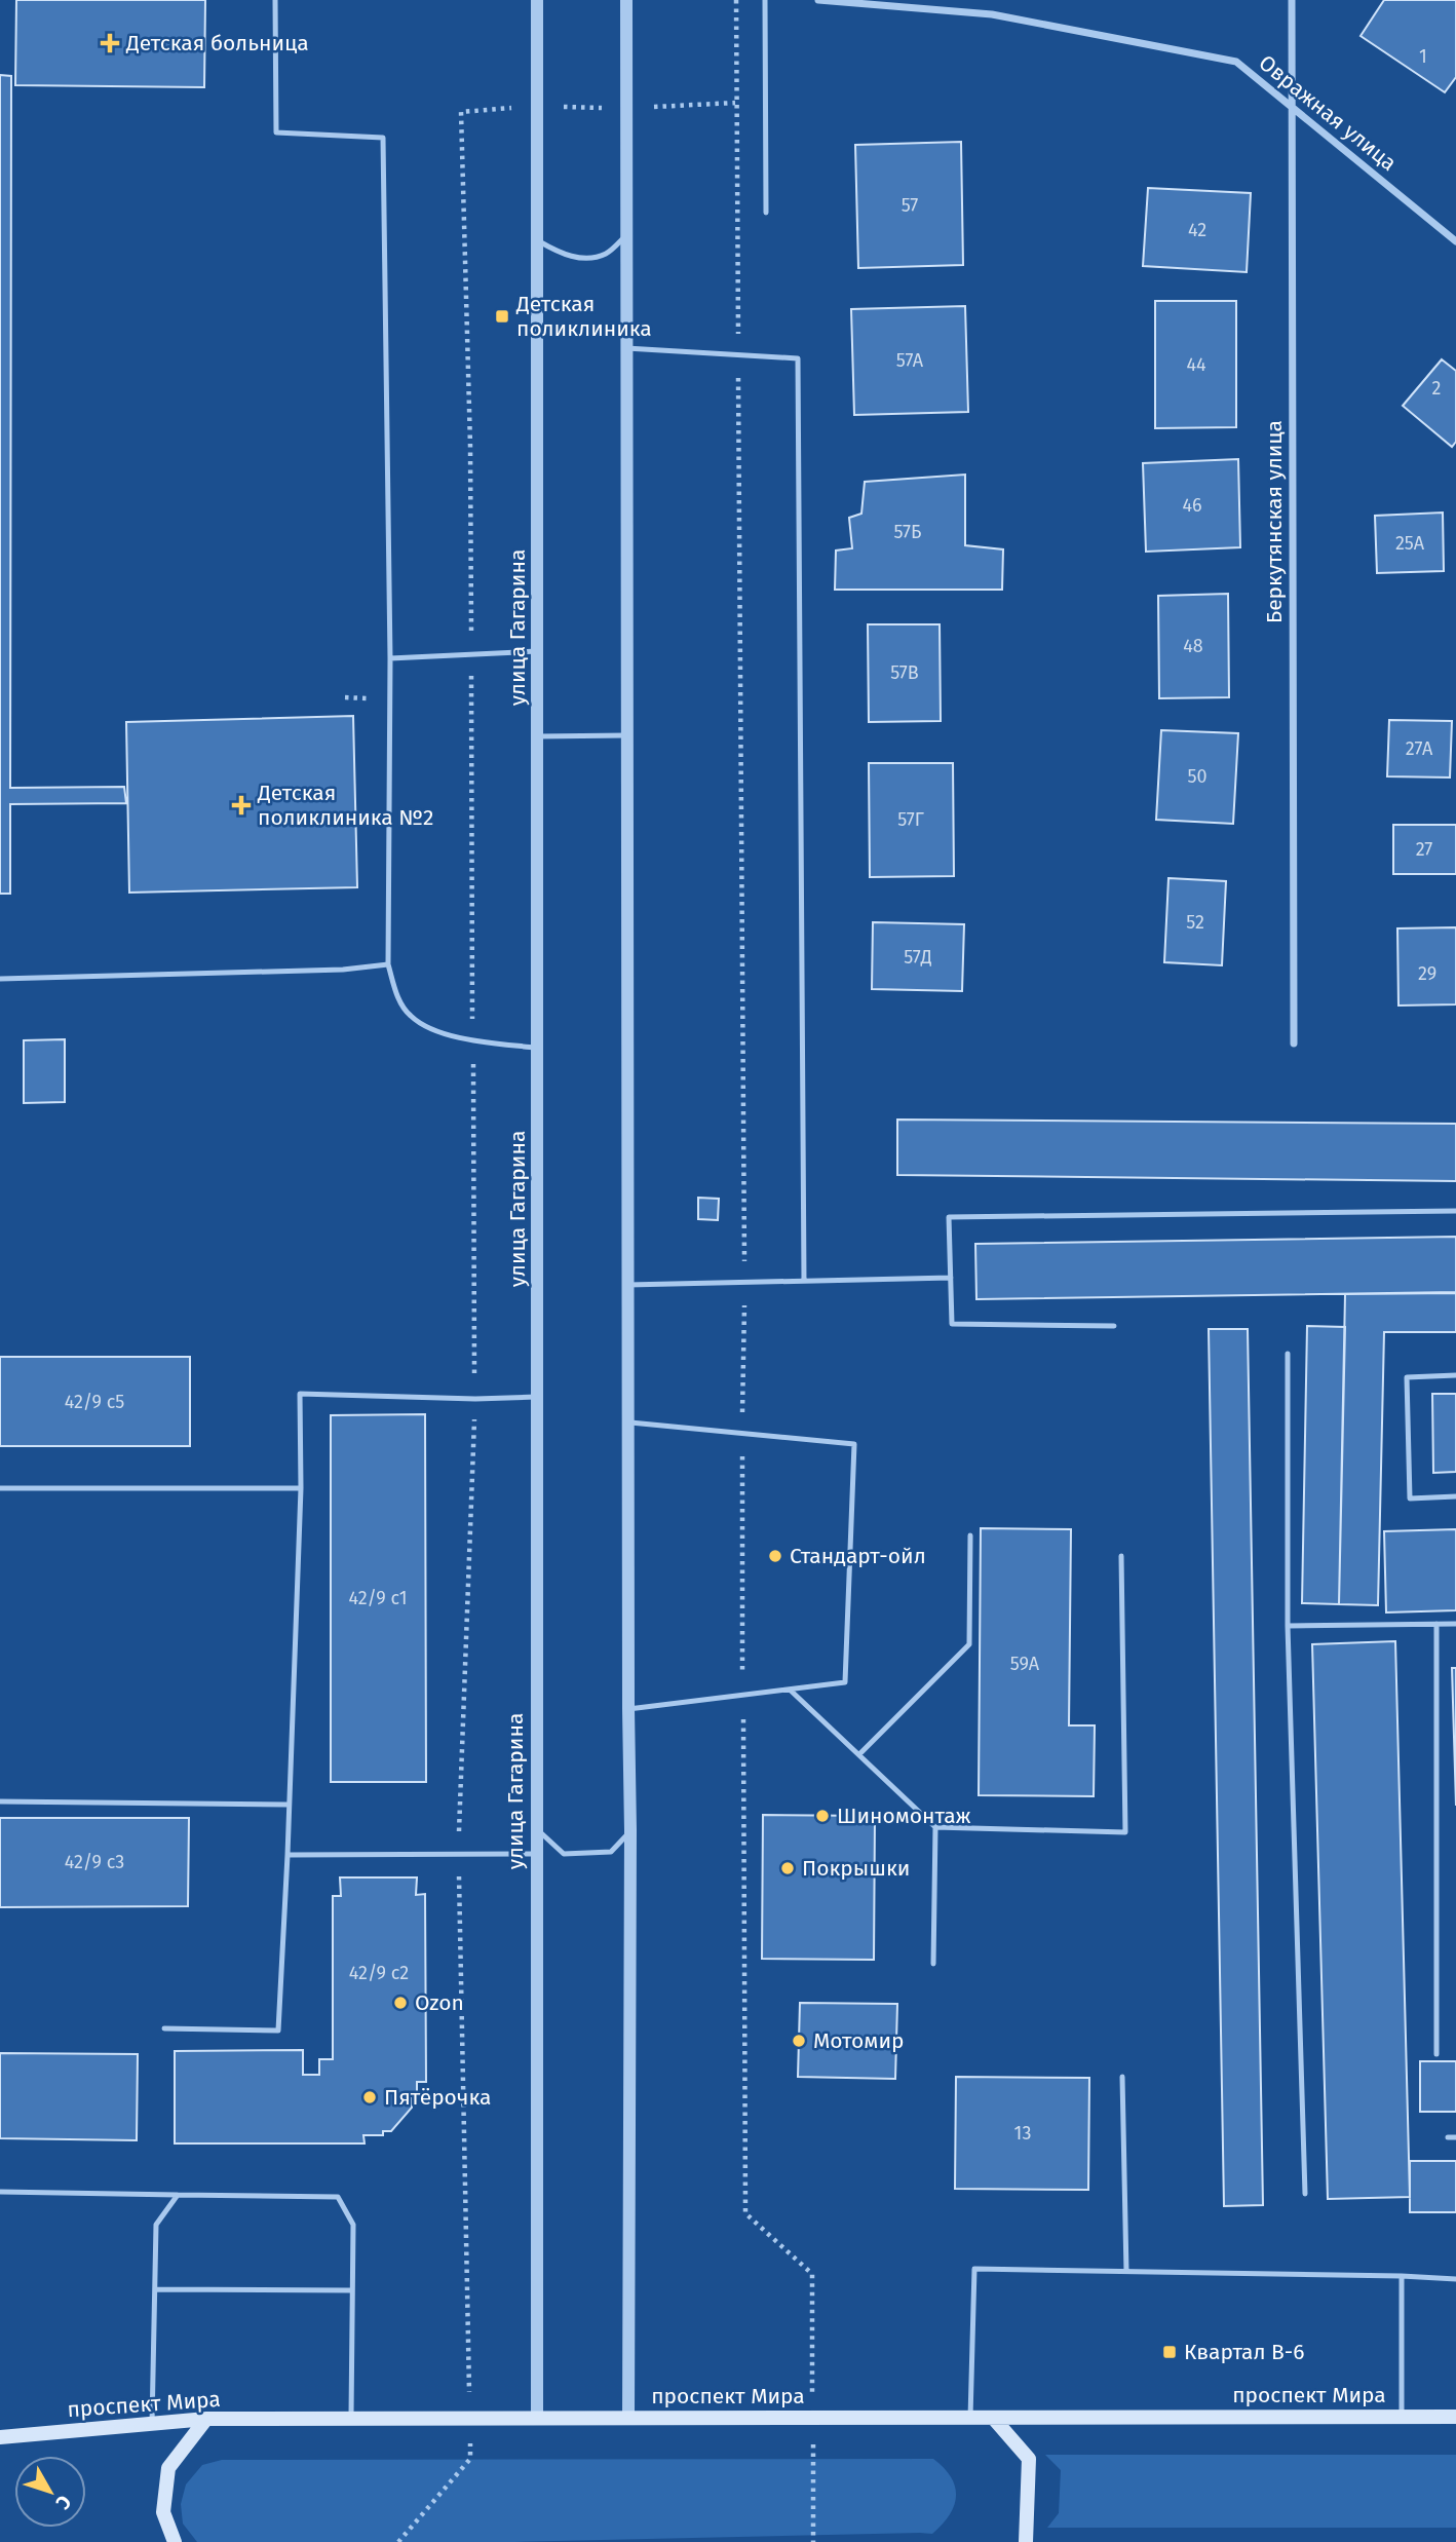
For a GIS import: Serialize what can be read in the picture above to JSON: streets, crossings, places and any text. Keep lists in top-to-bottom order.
{
  "streets": {
    "main road": ["проспект Мира"],
    "street": ["Овражная улица", "Беркутянская улица", "улица Гагарина"]
  },
  "crossings": [
    ["Овражная улица", "Беркутянская улица"],
    ["улица Гагарина", "проспект Мира"]
  ],
  "places": {
    "health": ["Детская больница", "Детская поликлиника №2"],
    "transit": ["Детская поликлиника", "Квартал В-6"],
    "other": [
      "Стандарт-ойл",
      "Шиномонтаж",
      "Покрышки",
      "Ozon",
      "Мотомир",
      "Пятёрочка"
    ]
  },
  "house_numbers": [
    "1",
    "57",
    "42",
    "57А",
    "44",
    "2",
    "46",
    "57Б",
    "25А",
    "48",
    "57В",
    "27А",
    "50",
    "57Г",
    "27",
    "52",
    "57Д",
    "29",
    "42/9 с5",
    "42/9 с1",
    "59А",
    "42/9 с3",
    "42/9 с2",
    "13"
  ],
  "north": "bottom right"
}
